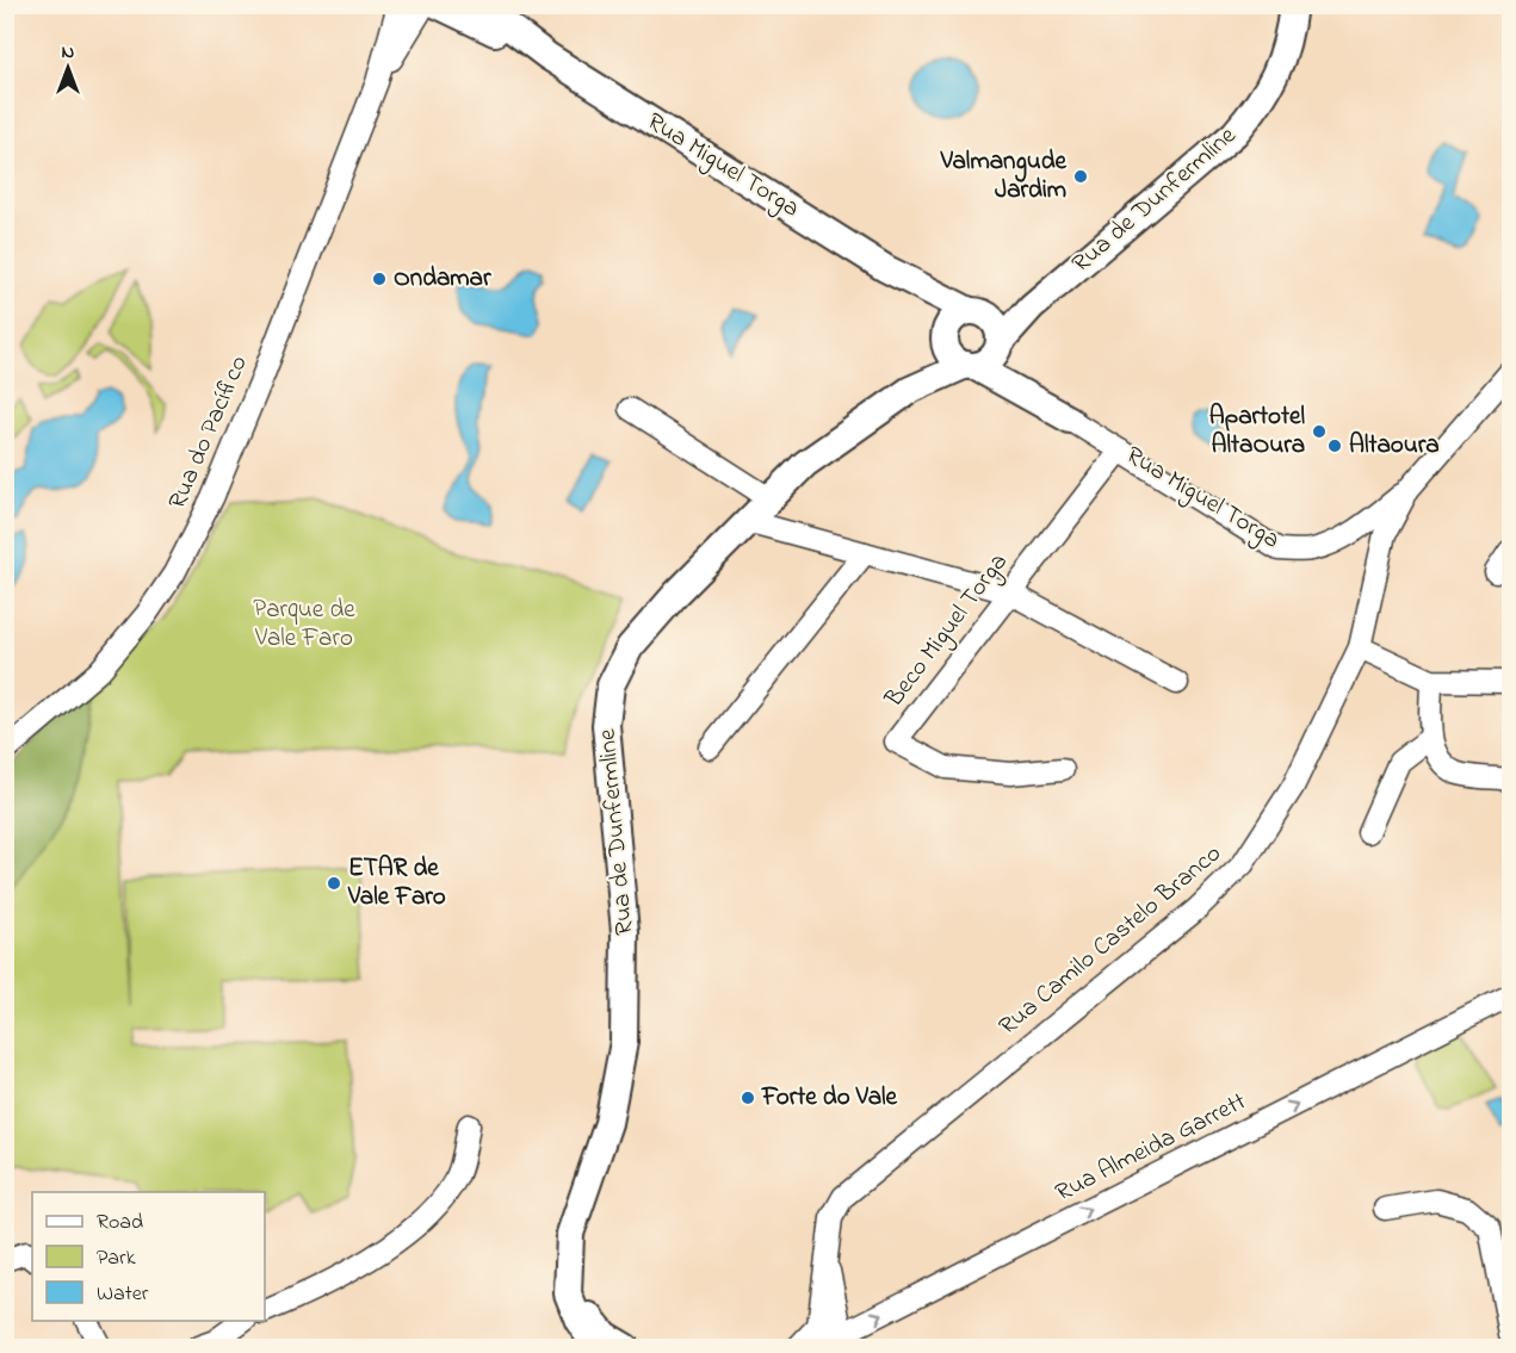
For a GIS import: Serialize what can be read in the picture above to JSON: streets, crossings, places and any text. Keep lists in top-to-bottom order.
{
  "streets": {
    "street": [
      "Rua Miguel Torga",
      "Rua de Dunfermline",
      "Rua do Pacífico",
      "Beco Miguel Torga",
      "Rua Camilo Castelo Branco",
      "Rua Almeida Garrett"
    ]
  },
  "crossings": [
    ["Rua Miguel Torga", "Rua de Dunfermline"],
    ["Rua Miguel Torga", "Beco Miguel Torga"],
    ["Rua Miguel Torga", "Rua Camilo Castelo Branco"],
    ["Rua Camilo Castelo Branco", "Rua Almeida Garrett"]
  ],
  "one_way": ["Rua Almeida Garrett"],
  "parks": ["Parque de Vale Faro"],
  "places": [
    "Valmangude Jardim",
    "Ondamar",
    "Apartotel AltaOura",
    "Altaoura",
    "ETAR de Vale Faro",
    "Forte do Vale"
  ],
  "legend": ["Road", "Park", "Water"],
  "north": "top"
}
